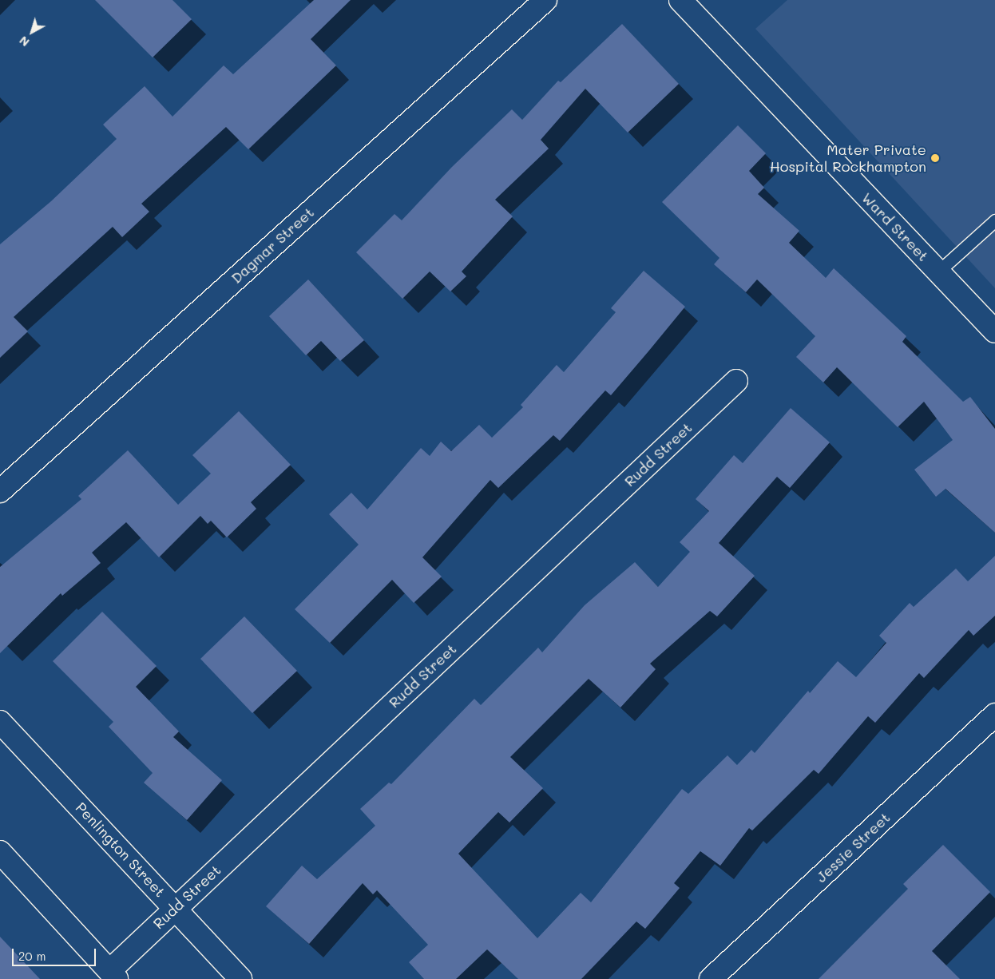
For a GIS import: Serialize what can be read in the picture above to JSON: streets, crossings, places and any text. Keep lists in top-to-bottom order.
{
  "streets": {
    "street": [
      "Ward Street",
      "Dagmar Street",
      "Rudd Street",
      "Jessie Street",
      "Penlington Street"
    ]
  },
  "crossings": [
    ["Rudd Street", "Penlington Street"]
  ],
  "places": ["Mater Private Hospital Rockhampton"],
  "scale_bar": "20 m",
  "north": "bottom left"
}
